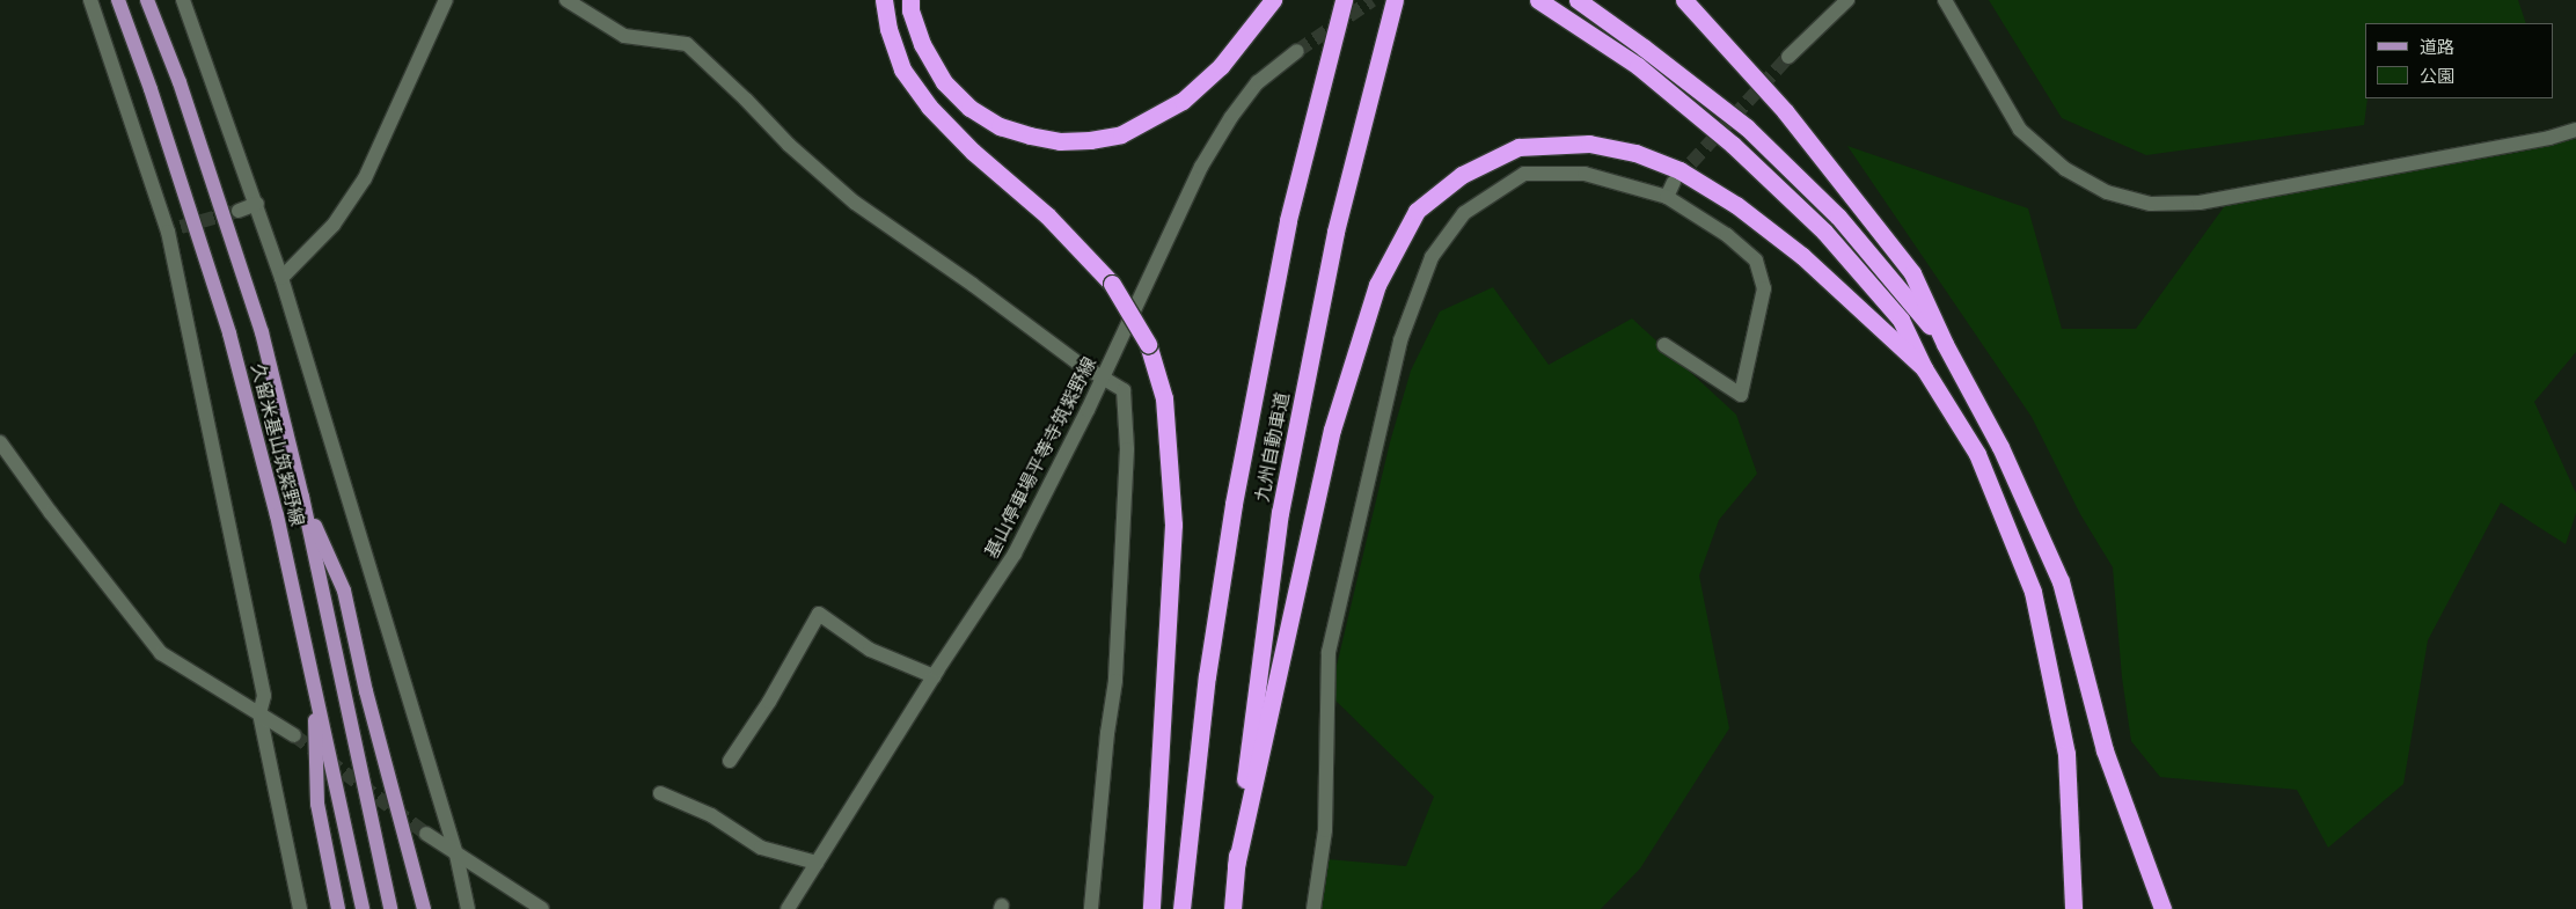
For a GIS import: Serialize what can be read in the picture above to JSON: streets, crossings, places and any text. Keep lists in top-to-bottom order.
{
  "streets": {
    "highway": ["九州自動車道"],
    "main road": ["久留米基山筑紫野線"],
    "street": ["基山停車場平等寺筑紫野線"]
  },
  "legend": ["道路", "公園"]
}
